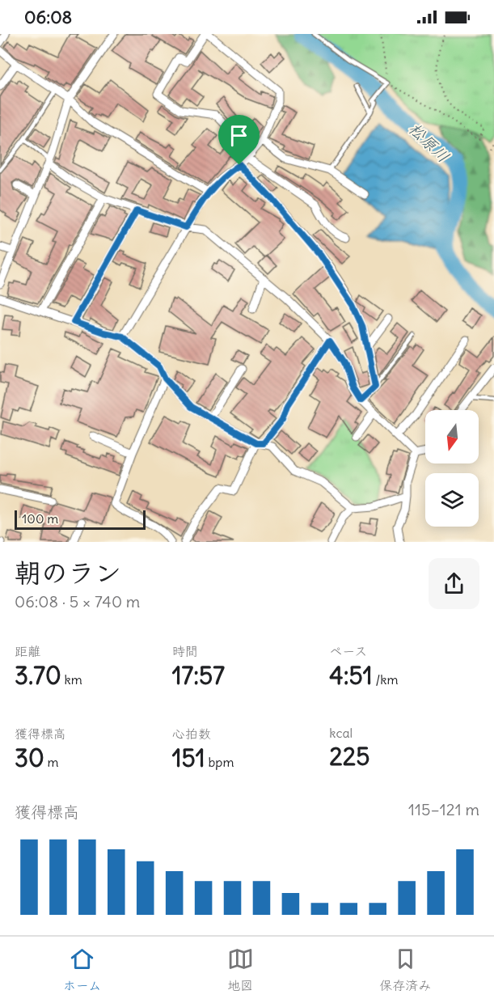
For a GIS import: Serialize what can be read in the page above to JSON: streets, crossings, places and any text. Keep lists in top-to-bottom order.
{
  "water": ["松原川"],
  "scale_bar": "100 m",
  "north": "bottom",
  "page": {
    "status": "06:08",
    "scale": "100 m",
    "heading": ["朝のラン", "06:08 · 5 × 740 m"],
    "stats": [
      ["距離", "3.70 km"],
      ["時間", "17:57"],
      ["ペース", "4:51 /km"],
      ["獲得標高", "30 m"],
      ["心拍数", "151 bpm"],
      ["kcal", "225"]
    ],
    "chart": ["獲得標高", "115–121 m"],
    "tabs": ["ホーム", "地図", "保存済み"]
  }
}
